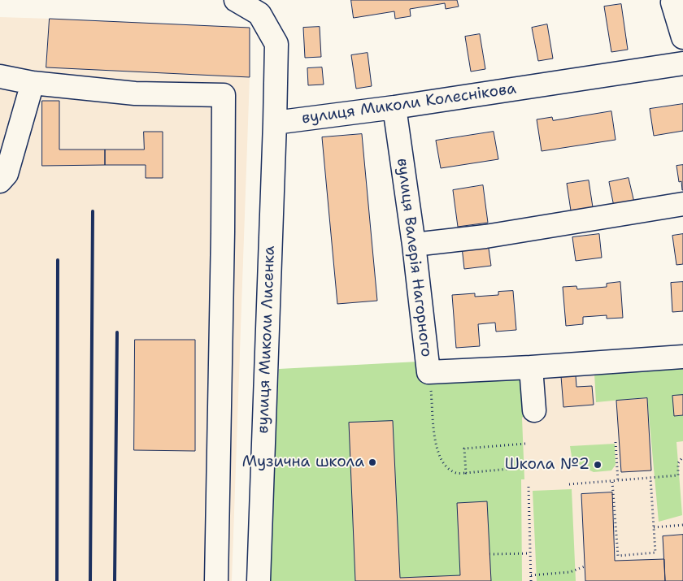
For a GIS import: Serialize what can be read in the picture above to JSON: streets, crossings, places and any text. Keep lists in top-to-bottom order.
{
  "streets": {
    "street": ["вулиця Миколи Колеснікова", "вулиця Валерія Нагорного", "вулиця Миколи Лисенка"]
  },
  "crossings": [
    ["вулиця Миколи Колеснікова", "вулиця Валерія Нагорного"],
    ["вулиця Миколи Колеснікова", "вулиця Миколи Лисенка"]
  ],
  "places": ["Музична школа", "Школа №2"]
}
